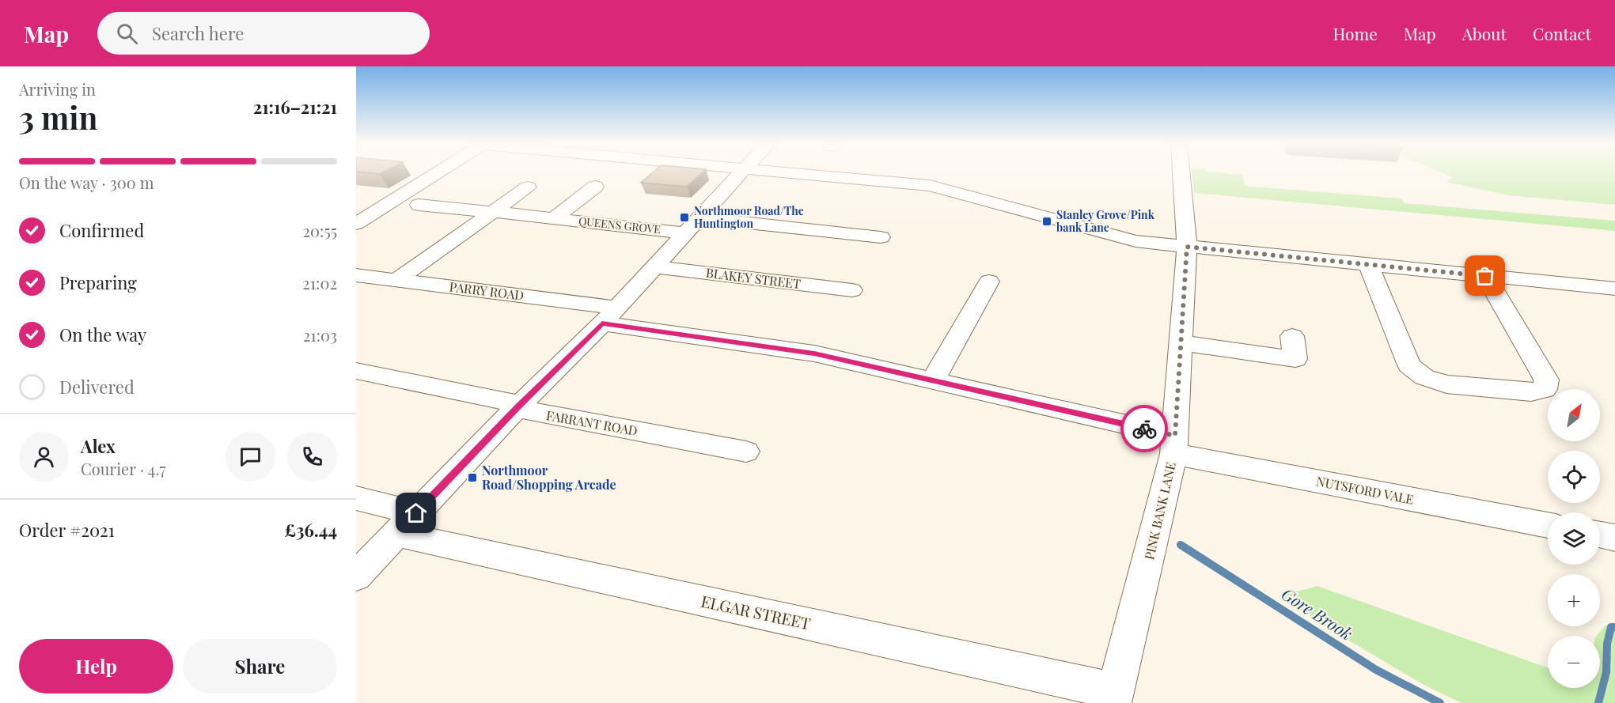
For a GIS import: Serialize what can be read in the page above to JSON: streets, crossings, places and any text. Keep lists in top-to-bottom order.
{
  "streets": {
    "street": [
      "QUEENS GROVE",
      "BLAKEY STREET",
      "PARRY ROAD",
      "FARRANT ROAD",
      "NUTSFORD VALE",
      "PINK BANK LANE",
      "ELGAR STREET"
    ]
  },
  "crossings": [
    ["PARRY ROAD", "NUTSFORD VALE"],
    ["NUTSFORD VALE", "PINK BANK LANE"],
    ["PINK BANK LANE", "ELGAR STREET"]
  ],
  "water": ["Gore Brook"],
  "places": {
    "transit": ["Northmoor Road/The Huntington", "Stanley Grove/Pink bank Lane", "Northmoor Road/Shopping Arcade"]
  },
  "north": "top right",
  "page": {
    "header": "Map",
    "search": "Search here",
    "nav": [
      "Home",
      "Map",
      "About",
      "Contact"
    ],
    "heading": ["3 min", "Arriving in", "21:16–21:21"],
    "panel": [
      "Alex",
      "Courier · 4.7",
      "Order #2021",
      "£36.44"
    ],
    "bar": "On the way · 300 m",
    "list": [
      ["Confirmed", "20:55"],
      ["Preparing", "21:02"],
      ["On the way", "21:03"],
      "Delivered"
    ],
    "map_buttons": ["+", "−"],
    "buttons": ["Help", "Share"]
  }
}
